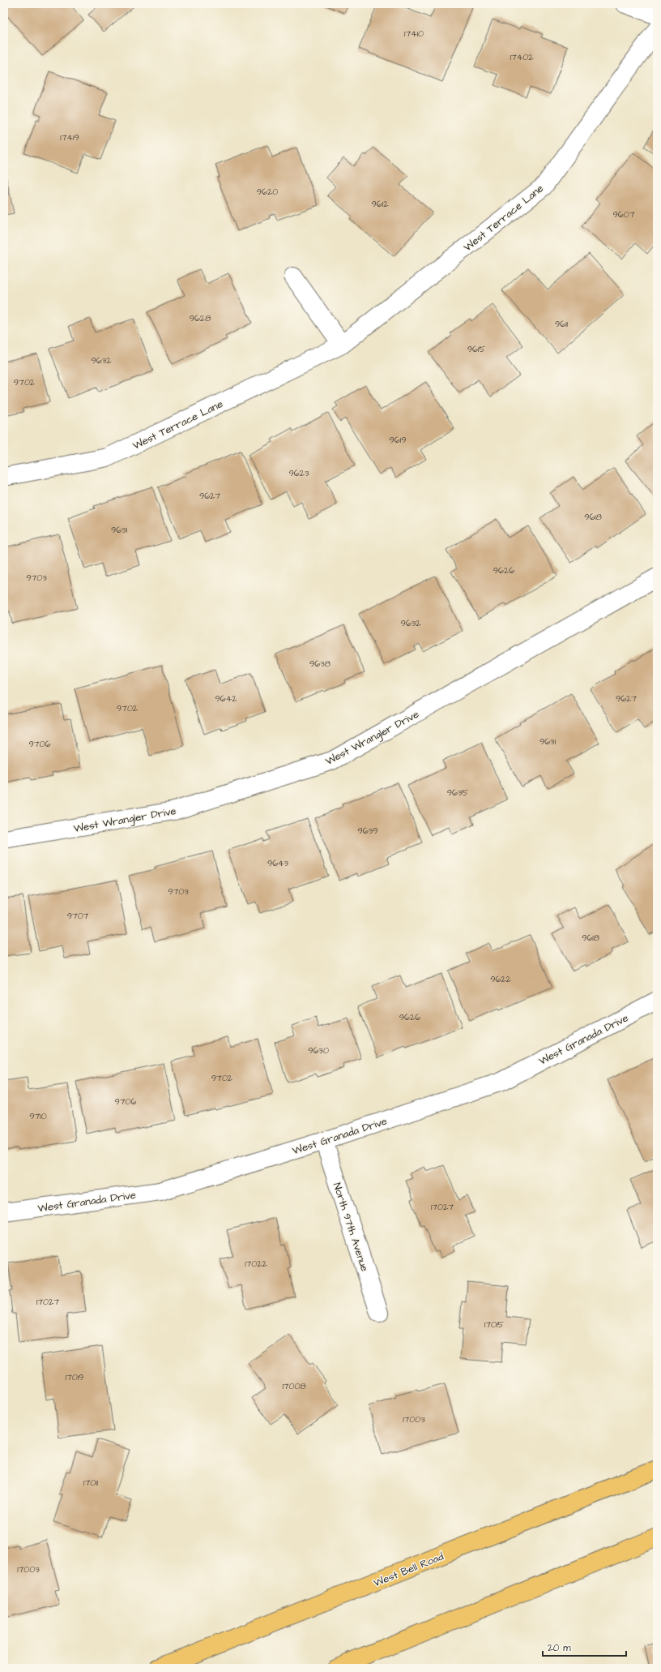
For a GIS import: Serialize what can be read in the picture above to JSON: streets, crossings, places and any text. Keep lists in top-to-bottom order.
{
  "streets": {
    "main road": ["West Bell Road"],
    "street": [
      "West Terrace Lane",
      "West Wrangler Drive",
      "West Granada Drive",
      "North 97th Avenue"
    ]
  },
  "crossings": [
    ["West Granada Drive", "North 97th Avenue"]
  ],
  "house_numbers": [
    "17410",
    "17402",
    "17419",
    "9620",
    "9612",
    "9607",
    "9628",
    "9611",
    "9615",
    "9632",
    "9702",
    "9619",
    "9623",
    "9627",
    "9618",
    "9631",
    "9626",
    "9703",
    "9632",
    "9638",
    "9642",
    "9627",
    "9702",
    "9631",
    "9706",
    "9635",
    "9639",
    "9643",
    "9703",
    "9707",
    "9618",
    "9622",
    "9626",
    "9630",
    "9702",
    "9706",
    "9710",
    "17027",
    "17022",
    "17027",
    "17015",
    "17019",
    "17008",
    "17003",
    "17011",
    "17003"
  ],
  "scale_bar": "20 m"
}
